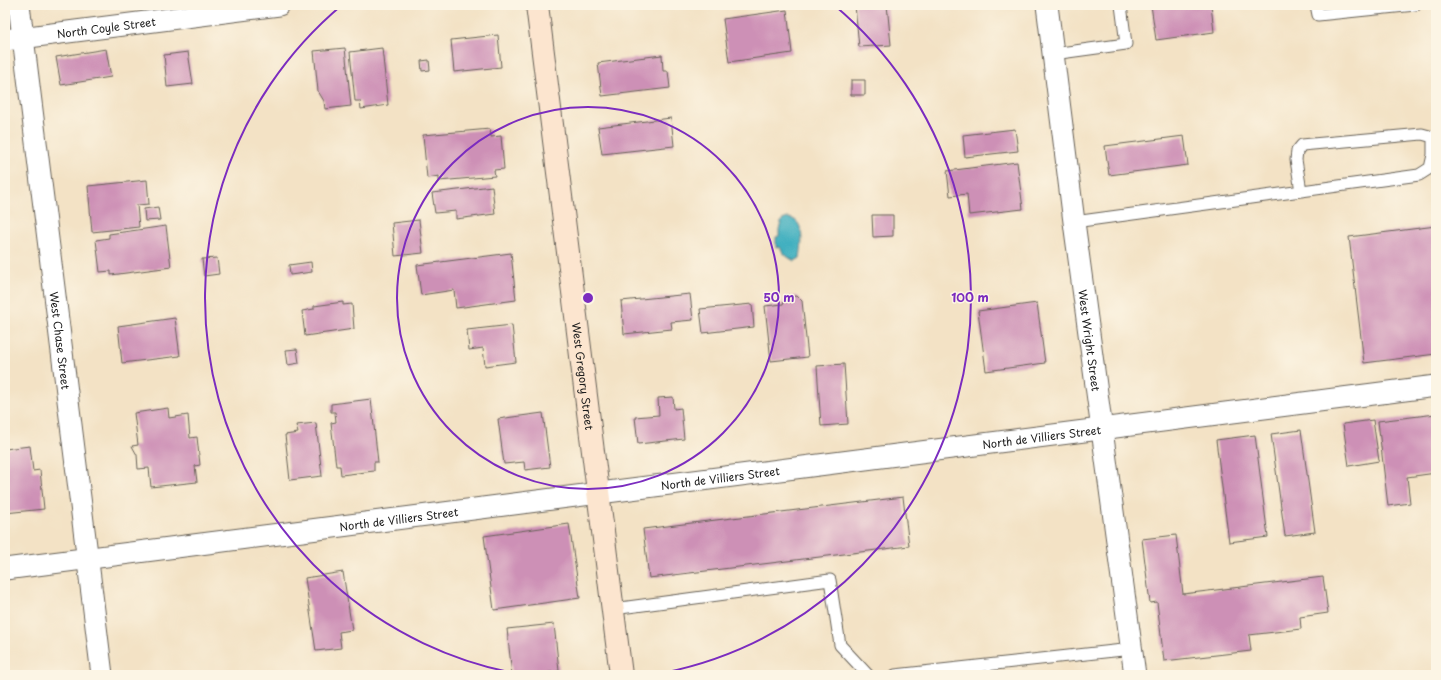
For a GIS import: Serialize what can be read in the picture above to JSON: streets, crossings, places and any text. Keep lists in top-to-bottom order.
{
  "streets": {
    "street": [
      "North Coyle Street",
      "West Chase Street",
      "West Wright Street",
      "West Gregory Street",
      "North de Villiers Street"
    ]
  },
  "crossings": [
    ["North Coyle Street", "West Chase Street"],
    ["West Chase Street", "North de Villiers Street"],
    ["West Wright Street", "North de Villiers Street"],
    ["West Gregory Street", "North de Villiers Street"]
  ],
  "rings": ["50 m", "100 m"]
}
